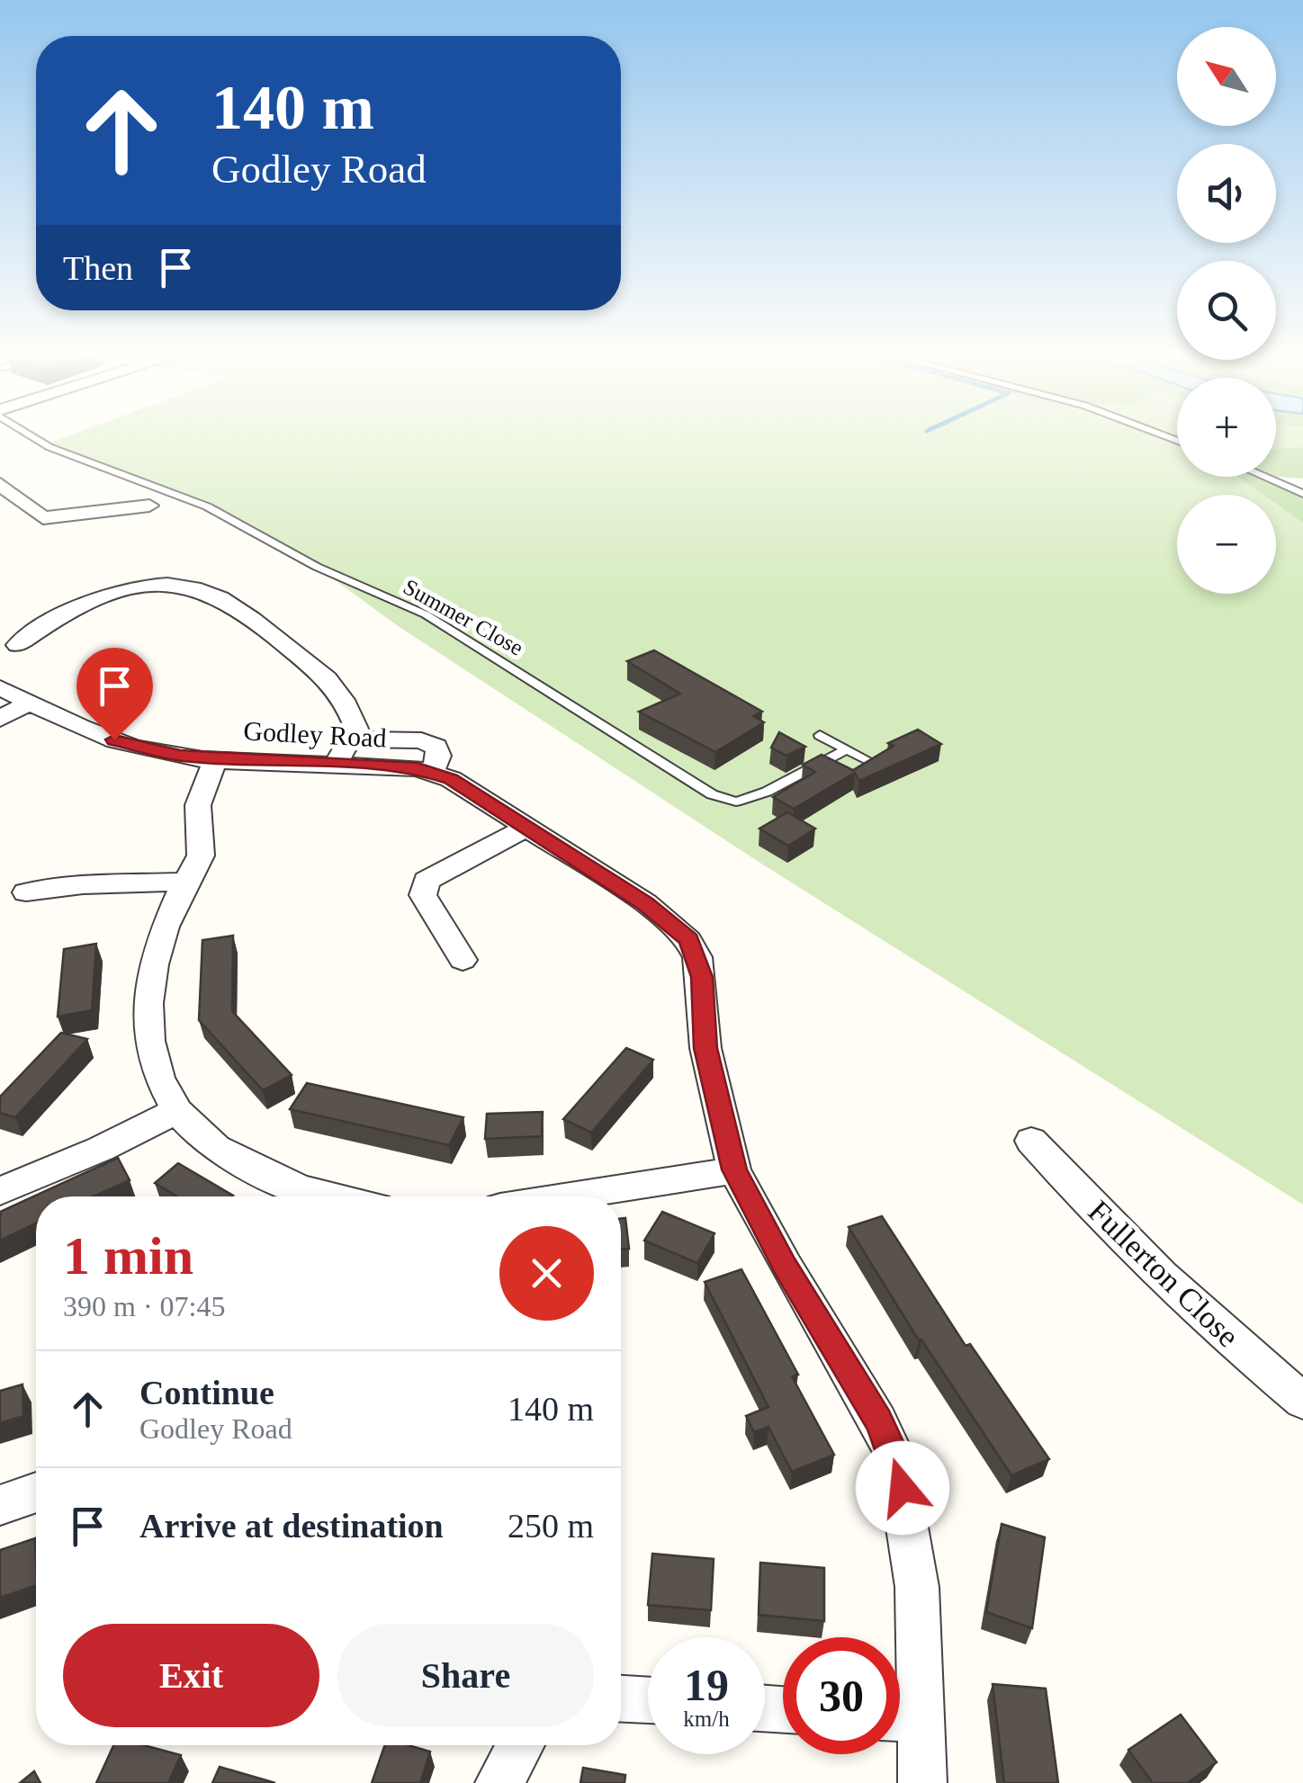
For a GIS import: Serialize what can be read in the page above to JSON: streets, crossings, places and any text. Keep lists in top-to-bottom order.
{
  "streets": {
    "street": ["Godley Road", "Fullerton Close"],
    "lane": ["Summer Close"]
  },
  "north": "top left",
  "page": {
    "map_buttons": ["+", "−"],
    "turn": ["140 m", "Godley Road"],
    "then": "Then",
    "heading": ["1 min", "390 m · 07:45"],
    "list": [
      {
        "name": "Continue",
        "note": "Godley Road",
        "value": "140 m"
      },
      {
        "name": "Arrive at destination",
        "value": "250 m"
      }
    ],
    "buttons": ["Exit", "Share"],
    "speed": "19 km/h",
    "limit": "30"
  }
}
